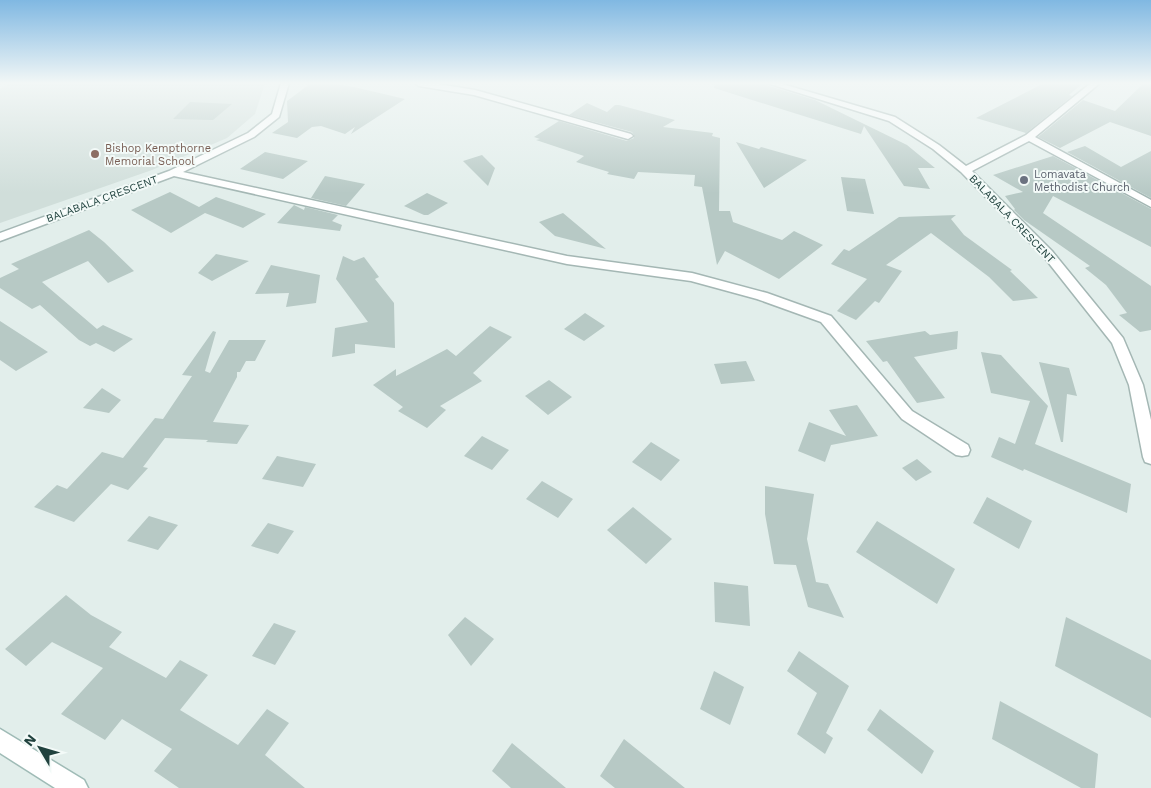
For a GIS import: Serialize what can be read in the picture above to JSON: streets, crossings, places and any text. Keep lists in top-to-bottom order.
{
  "streets": {
    "street": ["BALABALA CRESCENT"]
  },
  "places": ["Bishop Kempthorne Memorial School", "Lomavata Methodist Church"],
  "north": "top left"
}
